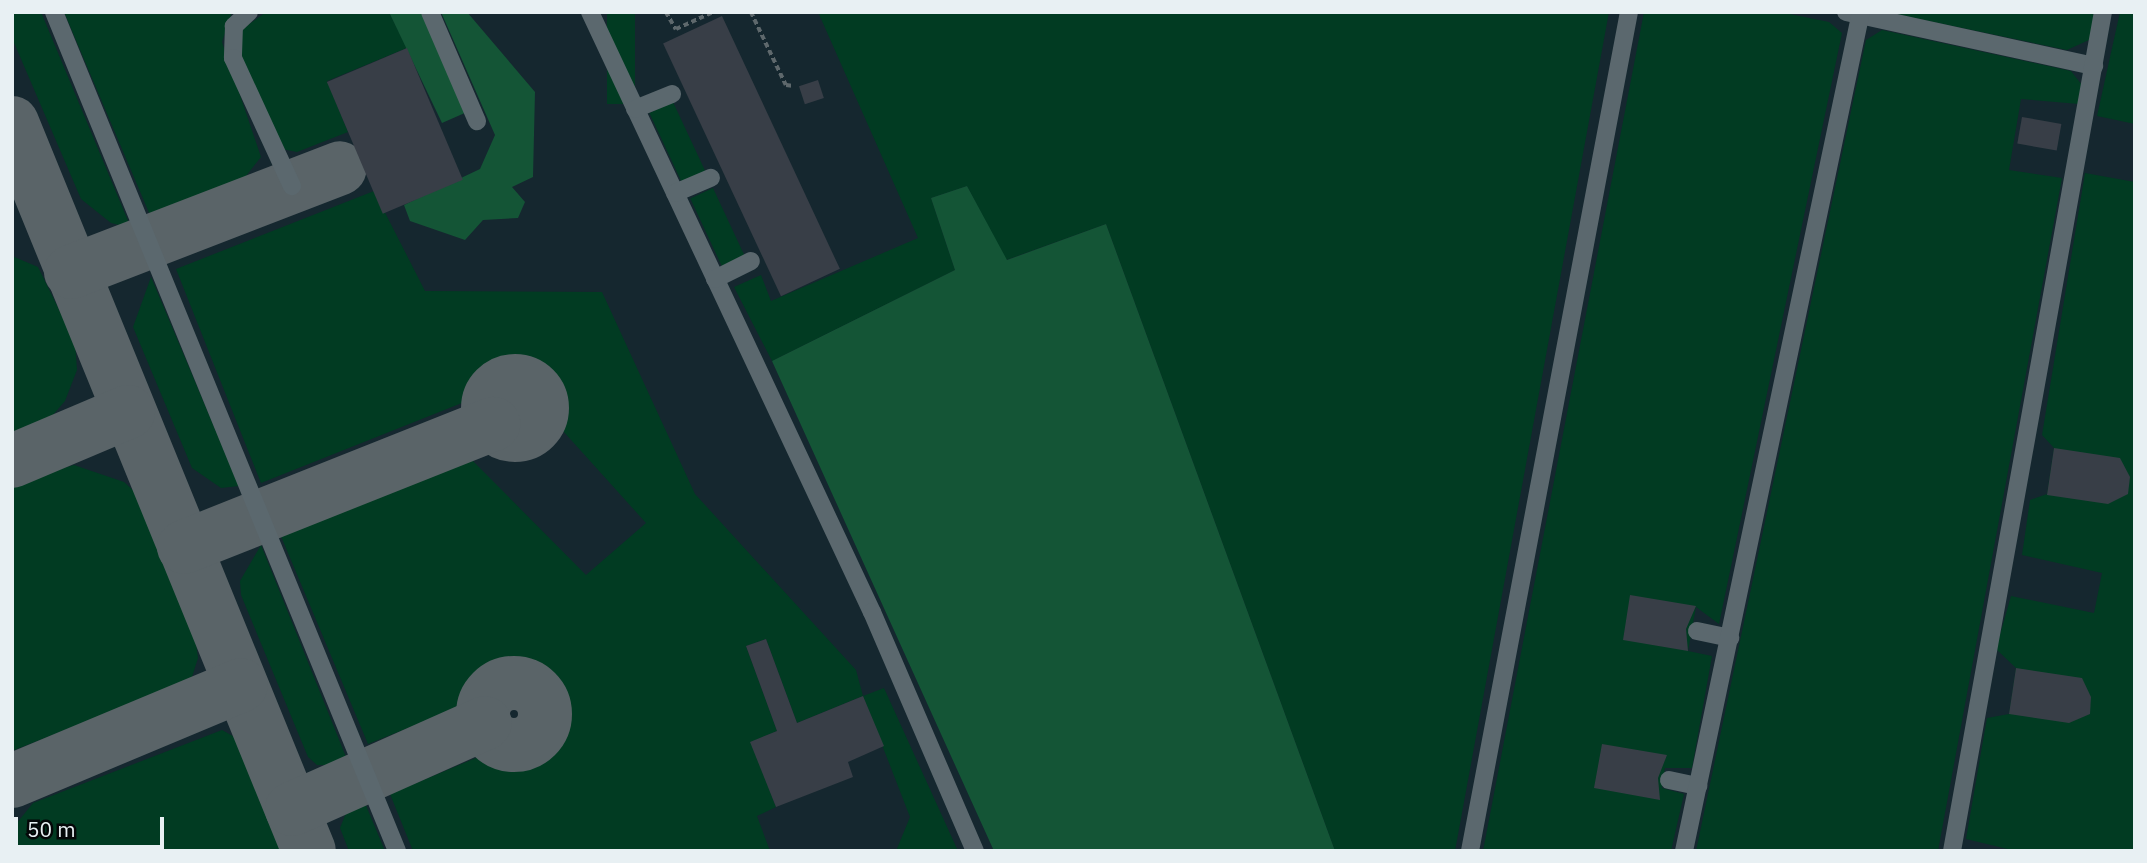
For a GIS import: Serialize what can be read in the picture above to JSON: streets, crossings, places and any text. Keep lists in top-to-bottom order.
{
  "scale_bar": "50 m"
}
